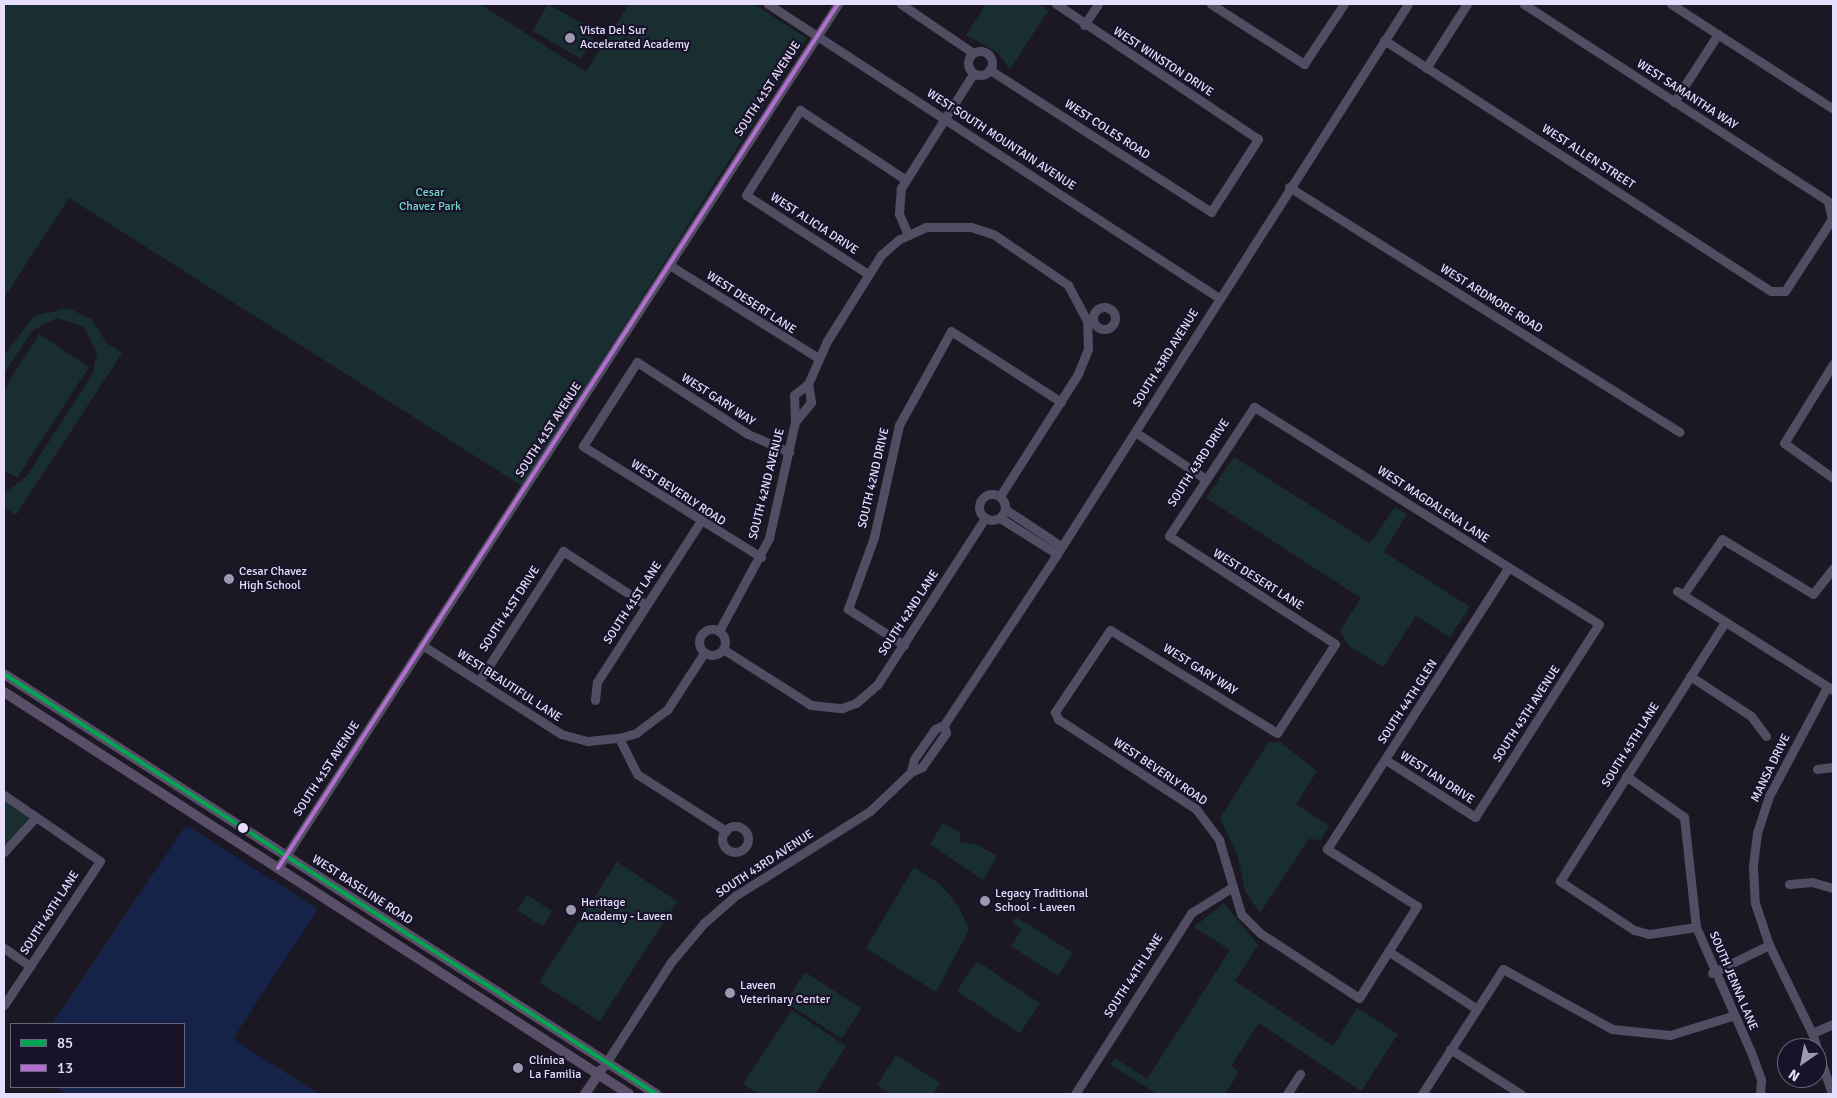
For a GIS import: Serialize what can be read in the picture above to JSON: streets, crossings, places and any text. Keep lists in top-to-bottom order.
{
  "streets": {
    "main road": ["SOUTH 43RD AVENUE", "WEST BASELINE ROAD"],
    "street": [
      "WEST WINSTON DRIVE",
      "SOUTH 41ST AVENUE",
      "WEST SAMANTHA WAY",
      "WEST COLES ROAD",
      "WEST SOUTH MOUNTAIN AVENUE",
      "WEST ALLEN STREET",
      "WEST ALICIA DRIVE",
      "WEST ARDMORE ROAD",
      "WEST DESERT LANE",
      "WEST GARY WAY",
      "SOUTH 43RD DRIVE",
      "SOUTH 42ND DRIVE",
      "SOUTH 42ND AVENUE",
      "WEST BEVERLY ROAD",
      "WEST MAGDALENA LANE",
      "SOUTH 41ST LANE",
      "SOUTH 41ST DRIVE",
      "SOUTH 42ND LANE",
      "WEST BEAUTIFUL LANE",
      "SOUTH 44TH GLEN",
      "SOUTH 45TH AVENUE",
      "SOUTH 45TH LANE",
      "MANSA DRIVE",
      "WEST IAN DRIVE",
      "SOUTH 40TH LANE",
      "SOUTH 44TH LANE",
      "SOUTH JENNA LANE"
    ]
  },
  "crossings": [
    ["WEST WINSTON DRIVE", "WEST COLES ROAD"],
    ["SOUTH 41ST AVENUE", "WEST SOUTH MOUNTAIN AVENUE"],
    ["SOUTH 41ST AVENUE", "WEST DESERT LANE"],
    ["SOUTH 41ST AVENUE", "WEST BEAUTIFUL LANE"],
    ["SOUTH 41ST AVENUE", "WEST BASELINE ROAD"],
    ["WEST SAMANTHA WAY", "WEST ALLEN STREET"],
    ["WEST SOUTH MOUNTAIN AVENUE", "SOUTH 43RD AVENUE"],
    ["WEST ALLEN STREET", "SOUTH 43RD AVENUE"],
    ["WEST ALICIA DRIVE", "SOUTH 42ND AVENUE"],
    ["WEST ARDMORE ROAD", "SOUTH 43RD AVENUE"],
    ["WEST DESERT LANE", "WEST GARY WAY"],
    ["WEST DESERT LANE", "SOUTH 43RD DRIVE"],
    ["WEST DESERT LANE", "SOUTH 42ND AVENUE"],
    ["SOUTH 43RD AVENUE", "WEST BASELINE ROAD"],
    ["WEST GARY WAY", "SOUTH 42ND AVENUE"],
    ["WEST GARY WAY", "WEST BEVERLY ROAD"],
    ["SOUTH 43RD DRIVE", "WEST MAGDALENA LANE"],
    ["SOUTH 42ND DRIVE", "SOUTH 42ND LANE"],
    ["SOUTH 42ND AVENUE", "WEST BEVERLY ROAD"],
    ["SOUTH 42ND AVENUE", "SOUTH 42ND LANE"],
    ["WEST BEVERLY ROAD", "SOUTH 41ST LANE"],
    ["WEST BEVERLY ROAD", "SOUTH 44TH GLEN"],
    ["WEST BEVERLY ROAD", "SOUTH 44TH LANE"],
    ["WEST MAGDALENA LANE", "SOUTH 44TH GLEN"],
    ["WEST MAGDALENA LANE", "SOUTH 45TH AVENUE"],
    ["SOUTH 41ST LANE", "SOUTH 41ST DRIVE"],
    ["SOUTH 41ST DRIVE", "WEST BEAUTIFUL LANE"],
    ["SOUTH 44TH GLEN", "WEST IAN DRIVE"],
    ["SOUTH 45TH AVENUE", "WEST IAN DRIVE"],
    ["SOUTH 45TH LANE", "SOUTH JENNA LANE"]
  ],
  "parks": ["Cesar Chavez Park"],
  "places": [
    "Vista Del Sur Accelerated Academy",
    "Cesar Chavez High School",
    "Legacy Traditional School - Laveen",
    "Heritage Academy - Laveen",
    "Laveen Veterinary Center",
    "Clínica La Familia"
  ],
  "lines": ["transit line 13", "transit line 85"],
  "legend": ["85", "13"],
  "north": "bottom left"
}
